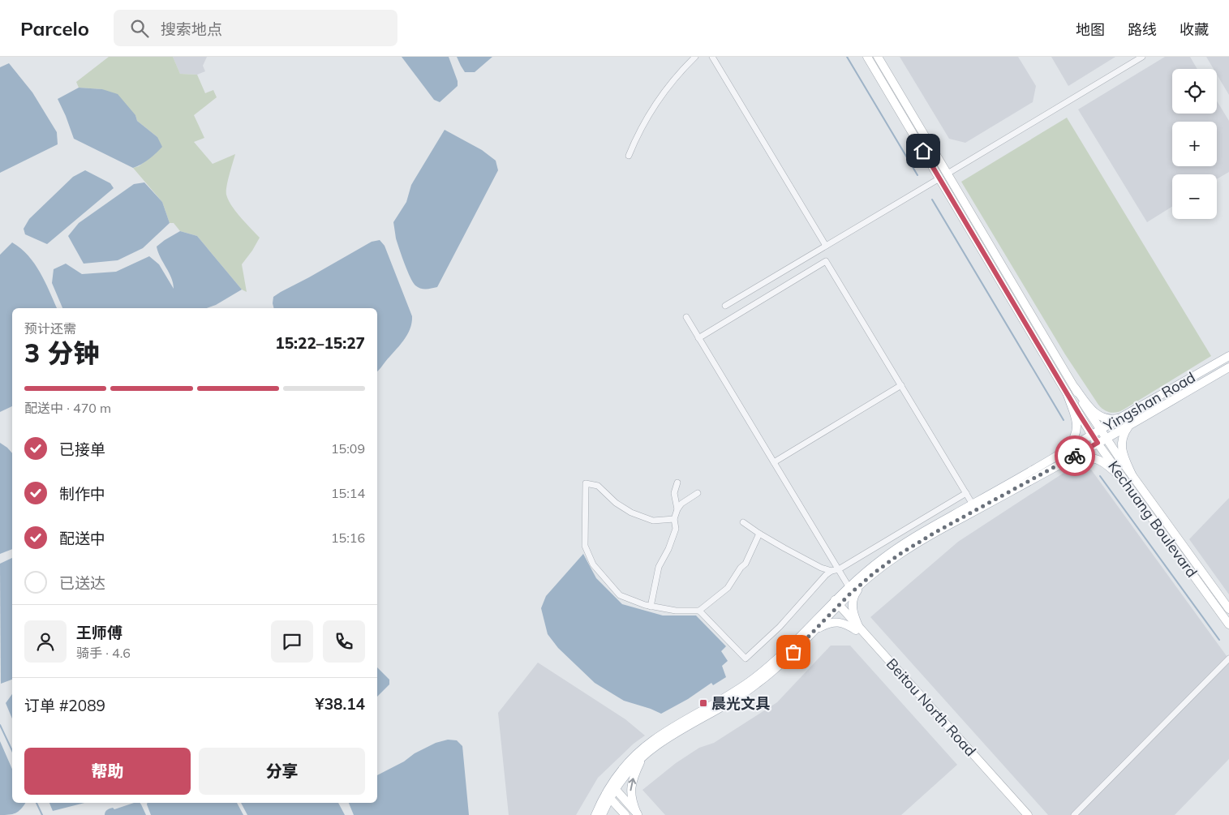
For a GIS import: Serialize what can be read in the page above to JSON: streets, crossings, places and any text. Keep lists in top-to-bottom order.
{
  "streets": {
    "main road": ["Yingshan Road", "Kechuang Boulevard", "Beitou North Road"]
  },
  "crossings": [
    ["Yingshan Road", "Kechuang Boulevard"],
    ["Yingshan Road", "Beitou North Road"]
  ],
  "places": {
    "transit": ["晨光文具"]
  },
  "page": {
    "header": "Parcelo",
    "search": "搜索地点",
    "nav": ["地图", "路线", "收藏"],
    "map_buttons": ["+", "−"],
    "heading": ["3 分钟", "预计还需", "15:22–15:27"],
    "panel": [
      "王师傅",
      "骑手 · 4.6",
      "订单 #2089",
      "¥38.14"
    ],
    "bar": "配送中 · 470 m",
    "list": [
      ["已接单", "15:09"],
      ["制作中", "15:14"],
      ["配送中", "15:16"],
      "已送达"
    ],
    "buttons": ["帮助", "分享"]
  }
}
